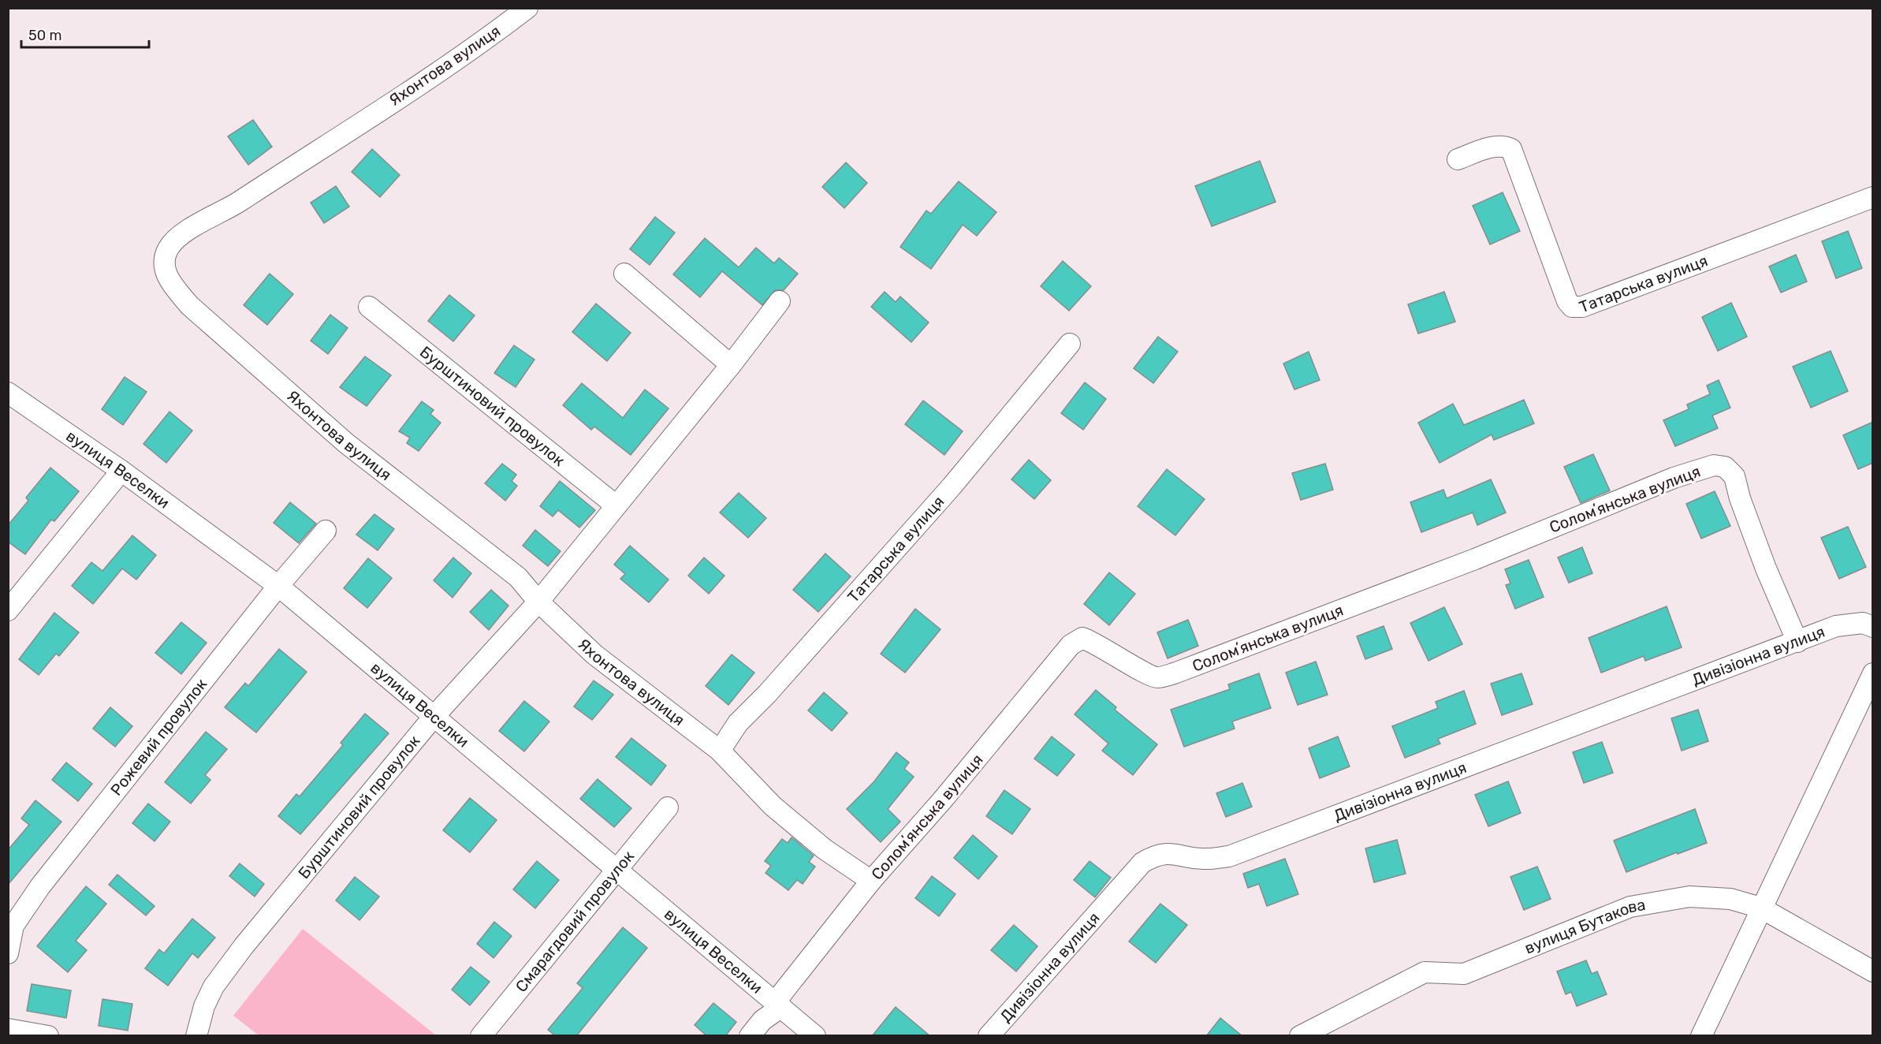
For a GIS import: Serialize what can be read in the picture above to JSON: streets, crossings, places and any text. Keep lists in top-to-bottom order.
{
  "streets": {
    "street": [
      "Яхонтова вулиця",
      "Татарська вулиця",
      "Бурштиновий провулок",
      "вулиця Веселки",
      "Соломʼянська вулиця",
      "Дивізіонна вулиця",
      "Рожевий провулок",
      "Смарагдовий провулок",
      "вулиця Бутакова"
    ]
  },
  "crossings": [
    ["Яхонтова вулиця", "Татарська вулиця"],
    ["Яхонтова вулиця", "Бурштиновий провулок"],
    ["Яхонтова вулиця", "Соломʼянська вулиця"],
    ["Бурштиновий провулок", "вулиця Веселки"],
    ["вулиця Веселки", "Соломʼянська вулиця"],
    ["вулиця Веселки", "Рожевий провулок"],
    ["вулиця Веселки", "Смарагдовий провулок"],
    ["Соломʼянська вулиця", "Дивізіонна вулиця"]
  ],
  "scale_bar": "50 m"
}
